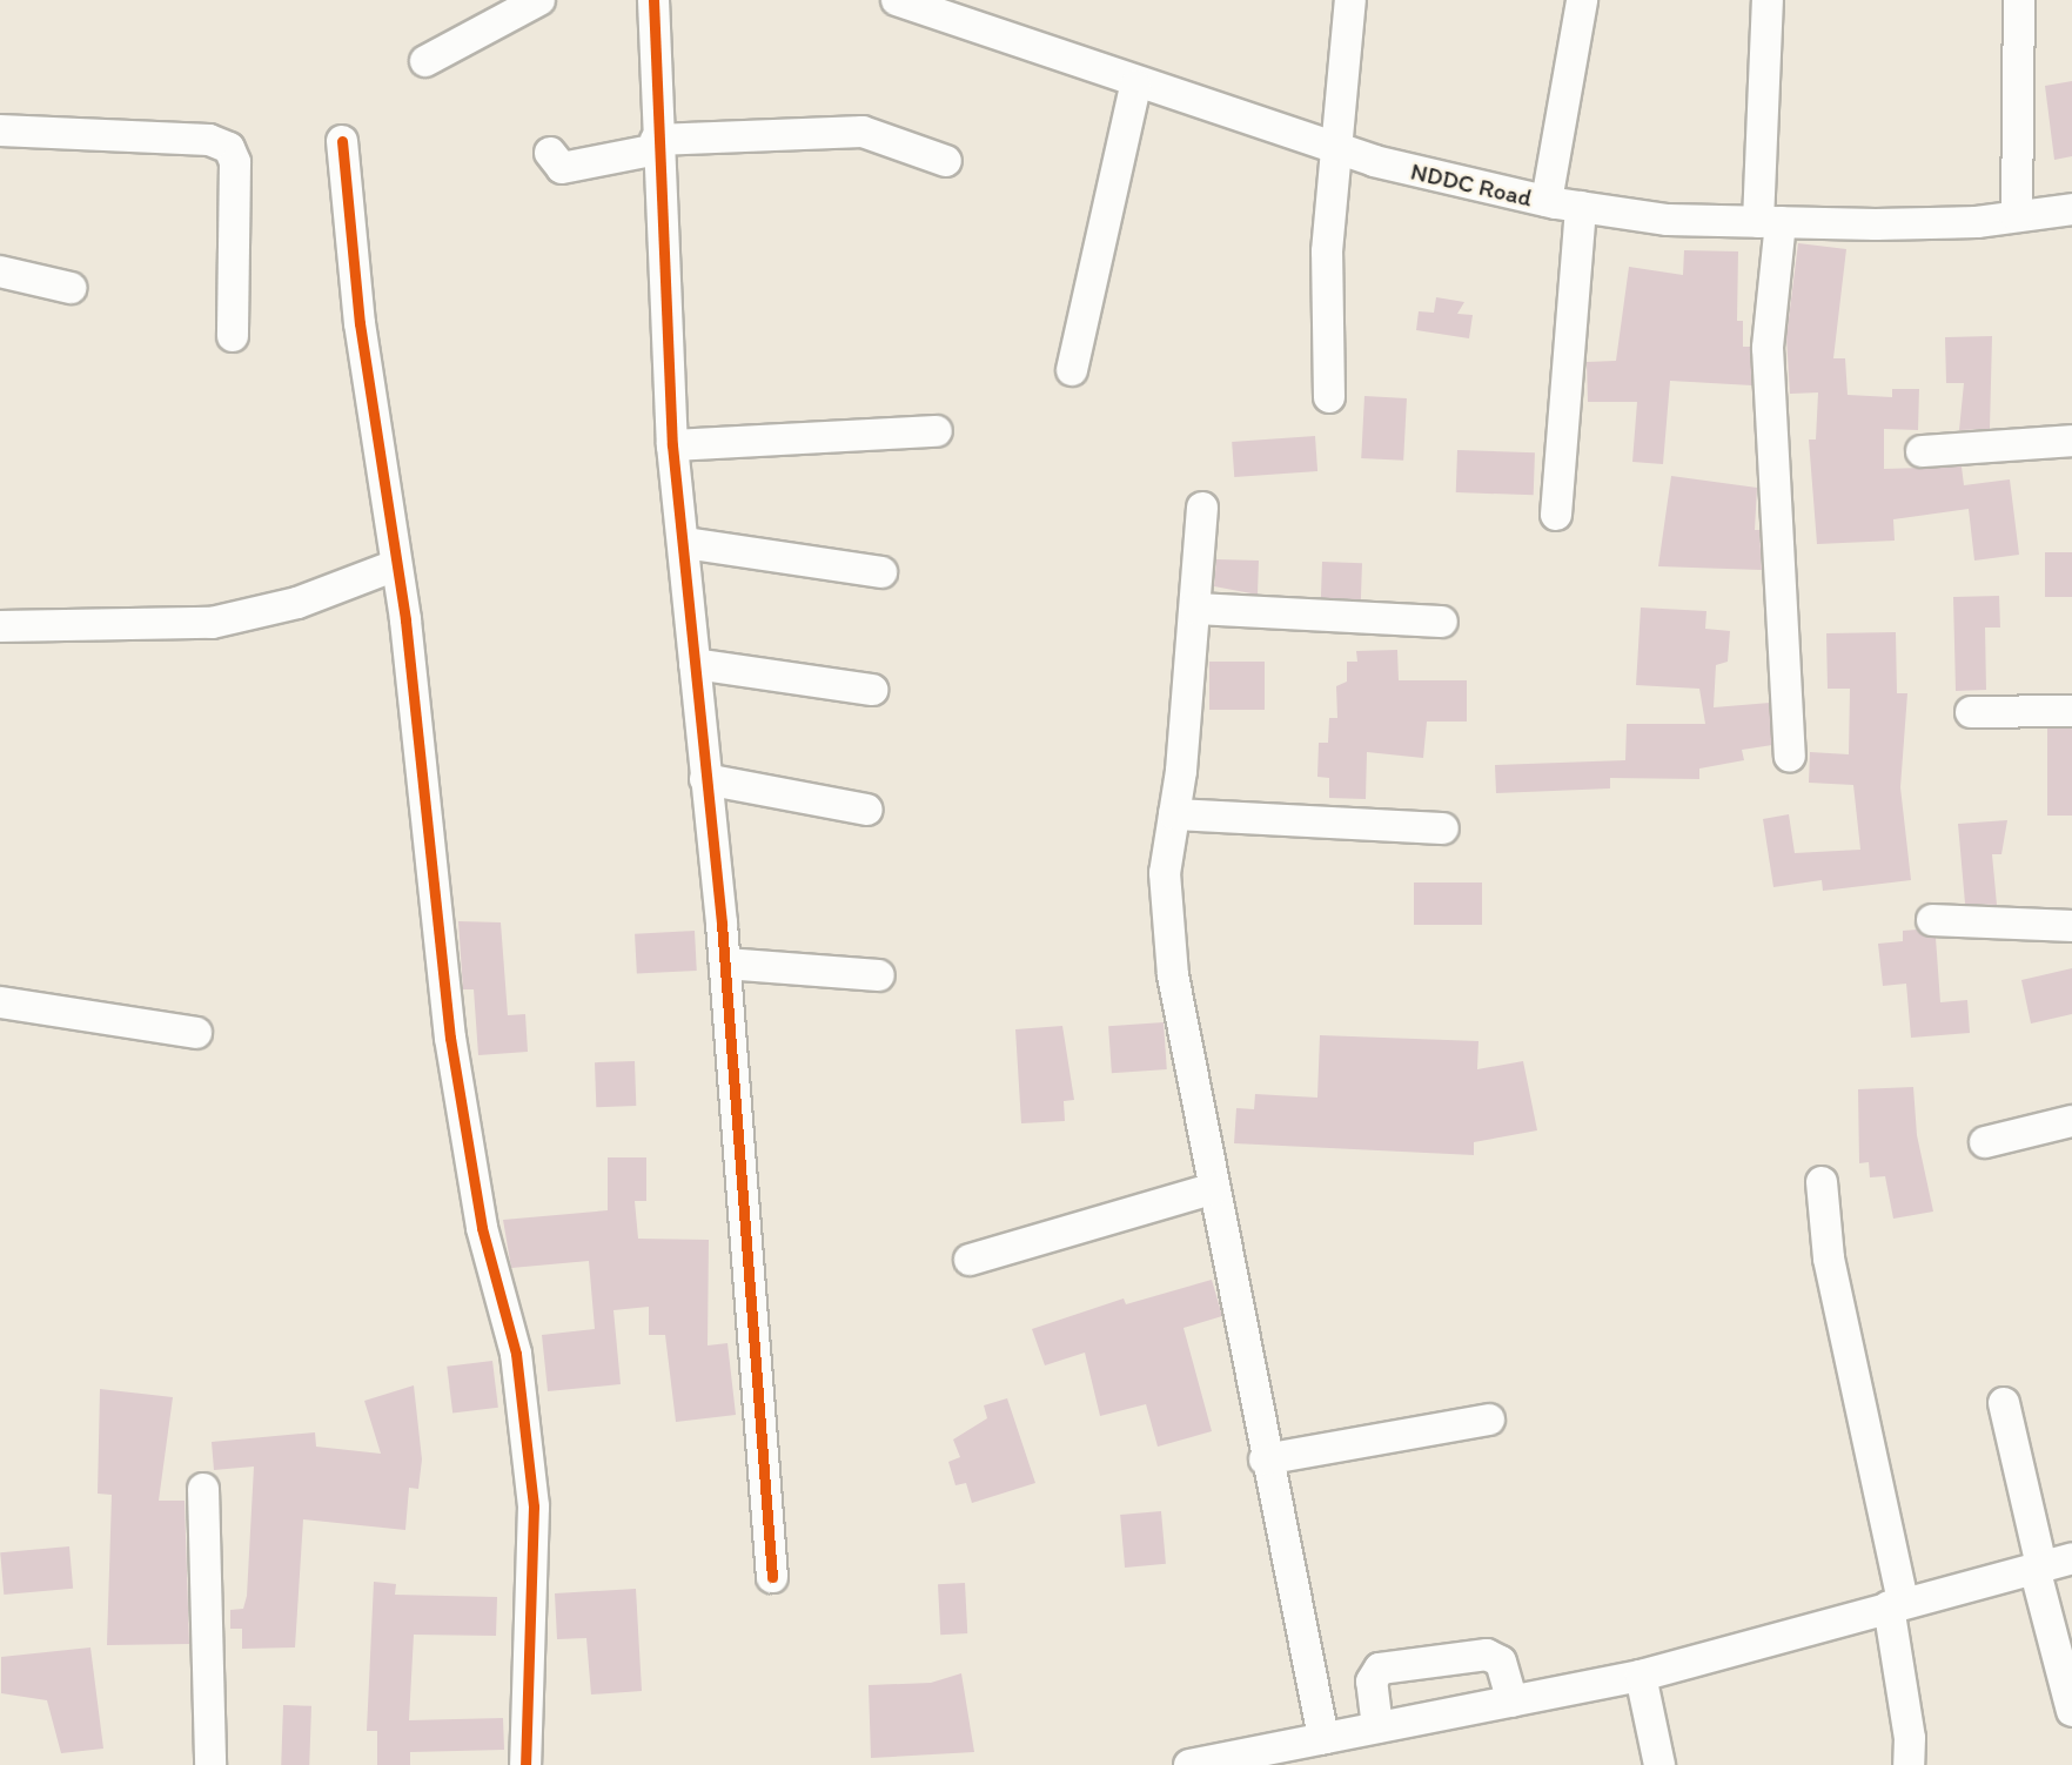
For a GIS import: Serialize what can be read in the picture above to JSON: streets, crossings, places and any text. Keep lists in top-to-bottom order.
{
  "streets": {
    "street": ["NDDC Road"]
  }
}
